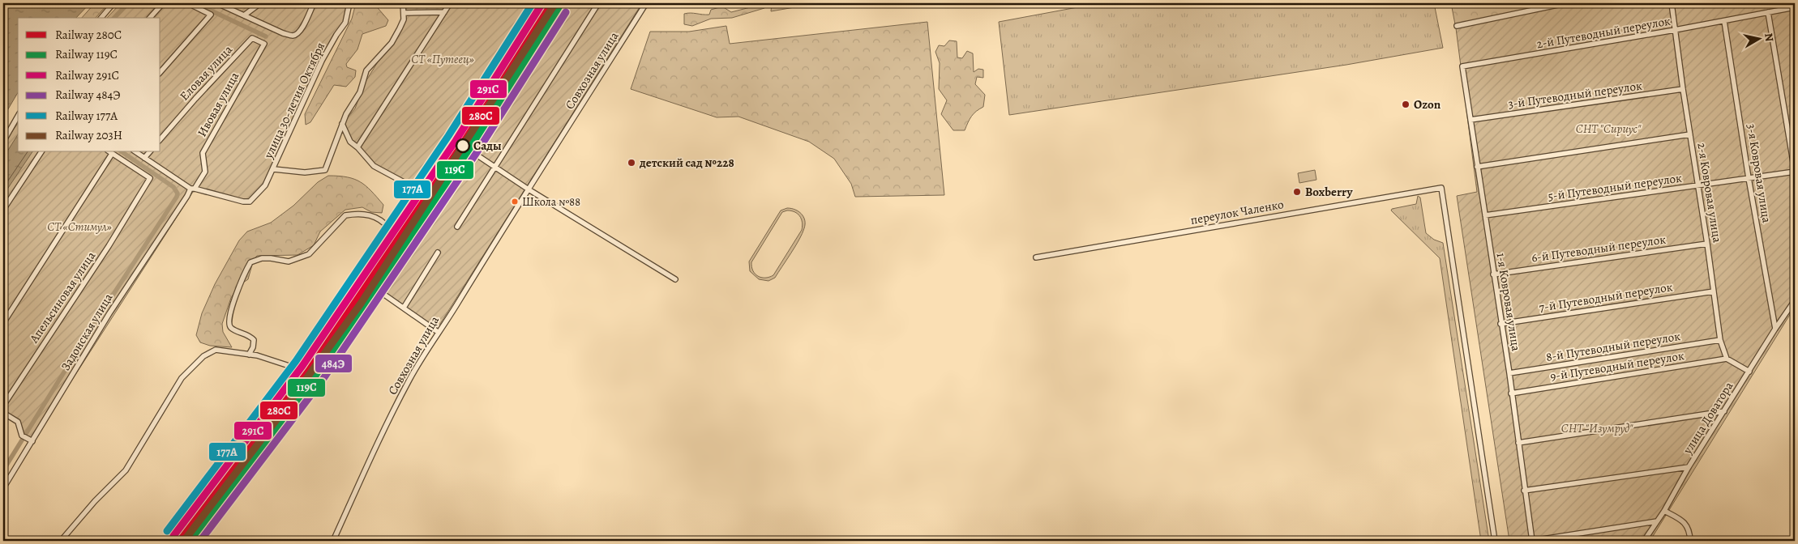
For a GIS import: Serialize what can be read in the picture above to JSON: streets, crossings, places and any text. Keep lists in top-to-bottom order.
{
  "streets": {
    "street": [
      "2-й Путеводный переулок",
      "Совхозная улица",
      "Еловая улица",
      "3-й Путеводный переулок",
      "улица 30-летия Октября",
      "Ивовая улица",
      "3-я Ковровая улица",
      "5-й Путеводный переулок",
      "2-я Ковровая улица",
      "переулок Чаленко",
      "6-й Путеводный переулок",
      "Апельсиновая улица",
      "7-й Путеводный переулок",
      "1-я Ковровая улица",
      "Задонская улица",
      "8-й Путеводный переулок",
      "9-й Путеводный переулок",
      "улица Доватора"
    ]
  },
  "crossings": [
    ["2-й Путеводный переулок", "3-я Ковровая улица"],
    ["2-й Путеводный переулок", "2-я Ковровая улица"],
    ["2-й Путеводный переулок", "1-я Ковровая улица"],
    ["Еловая улица", "Ивовая улица"],
    ["3-й Путеводный переулок", "2-я Ковровая улица"],
    ["3-й Путеводный переулок", "1-я Ковровая улица"],
    ["улица 30-летия Октября", "Ивовая улица"],
    ["улица 30-летия Октября", "Задонская улица"],
    ["Ивовая улица", "Задонская улица"],
    ["3-я Ковровая улица", "5-й Путеводный переулок"],
    ["3-я Ковровая улица", "улица Доватора"],
    ["5-й Путеводный переулок", "2-я Ковровая улица"],
    ["5-й Путеводный переулок", "1-я Ковровая улица"],
    ["2-я Ковровая улица", "6-й Путеводный переулок"],
    ["2-я Ковровая улица", "7-й Путеводный переулок"],
    ["2-я Ковровая улица", "8-й Путеводный переулок"],
    ["2-я Ковровая улица", "9-й Путеводный переулок"],
    ["6-й Путеводный переулок", "1-я Ковровая улица"],
    ["7-й Путеводный переулок", "1-я Ковровая улица"],
    ["1-я Ковровая улица", "8-й Путеводный переулок"],
    ["1-я Ковровая улица", "9-й Путеводный переулок"]
  ],
  "parks": [
    "СТ «Путеец»",
    "СНТ \"Сириус\"",
    "СТ «Стимул»",
    "СНТ \"Изумруд\""
  ],
  "places": [
    "Ozon",
    "Сады",
    "детский сад №228",
    "Boxberry",
    "Школа №88"
  ],
  "lines": [
    "rail line 280С",
    "rail line 291С",
    "rail line 177А",
    "rail line 203Н",
    "rail line 119С",
    "rail line 484Э"
  ],
  "legend": [
    "Railway 280С",
    "Railway 119С",
    "Railway 291С",
    "Railway 484Э",
    "Railway 177А",
    "Railway 203Н"
  ],
  "north": "right"
}
